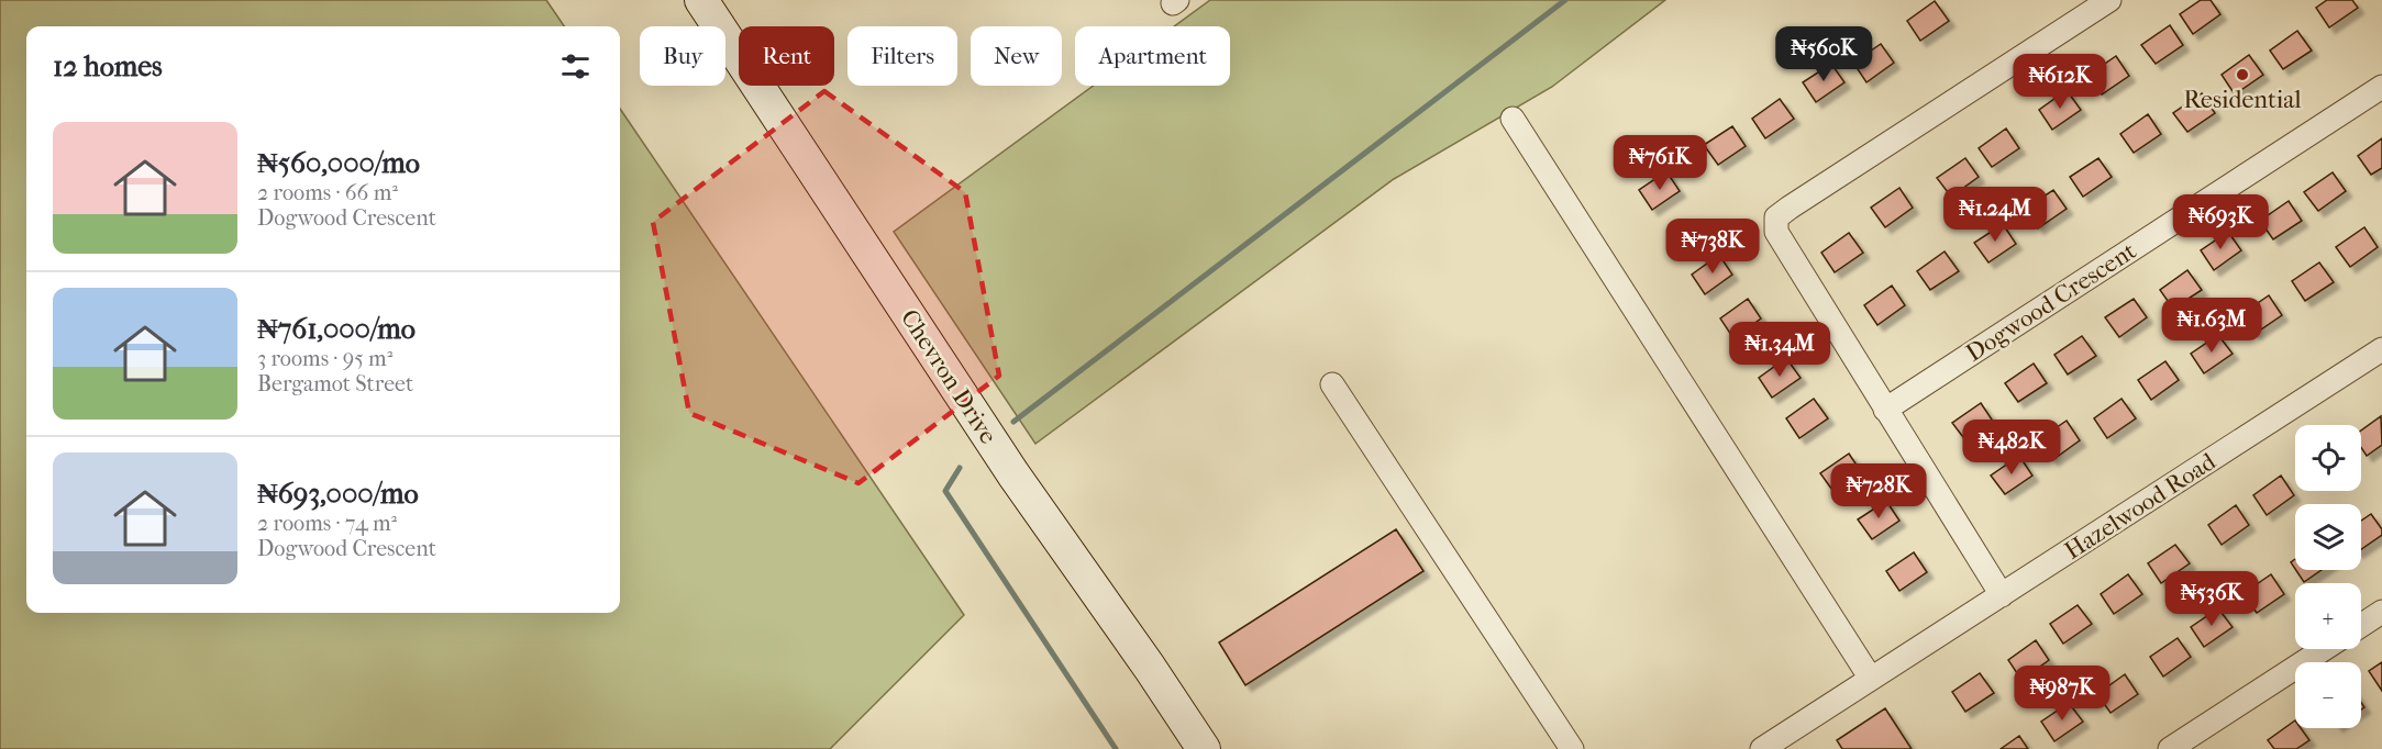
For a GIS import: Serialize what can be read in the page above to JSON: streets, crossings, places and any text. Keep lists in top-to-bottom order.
{
  "streets": {
    "main road": ["Chevron Drive"],
    "street": ["Dogwood Crescent", "Hazelwood Road"]
  },
  "places": ["Residential"],
  "page": {
    "price": [
      "₦560K",
      "₦612K",
      "₦761K",
      "₦1.24M",
      "₦693K",
      "₦738K",
      "₦1.63M",
      "₦1.34M",
      "₦482K",
      "₦728K",
      "₦536K",
      "₦987K"
    ],
    "chip": [
      "Buy",
      "Rent",
      "Filters",
      "New",
      "Apartment"
    ],
    "heading": "12 homes",
    "list": [
      {
        "name": "₦560,000/mo",
        "note": "2 rooms · 66 m² · Dogwood Crescent"
      },
      {
        "name": "₦761,000/mo",
        "note": "3 rooms · 95 m² · Bergamot Street"
      },
      {
        "name": "₦693,000/mo",
        "note": "2 rooms · 74 m² · Dogwood Crescent"
      }
    ],
    "map_buttons": ["+", "−"]
  }
}
